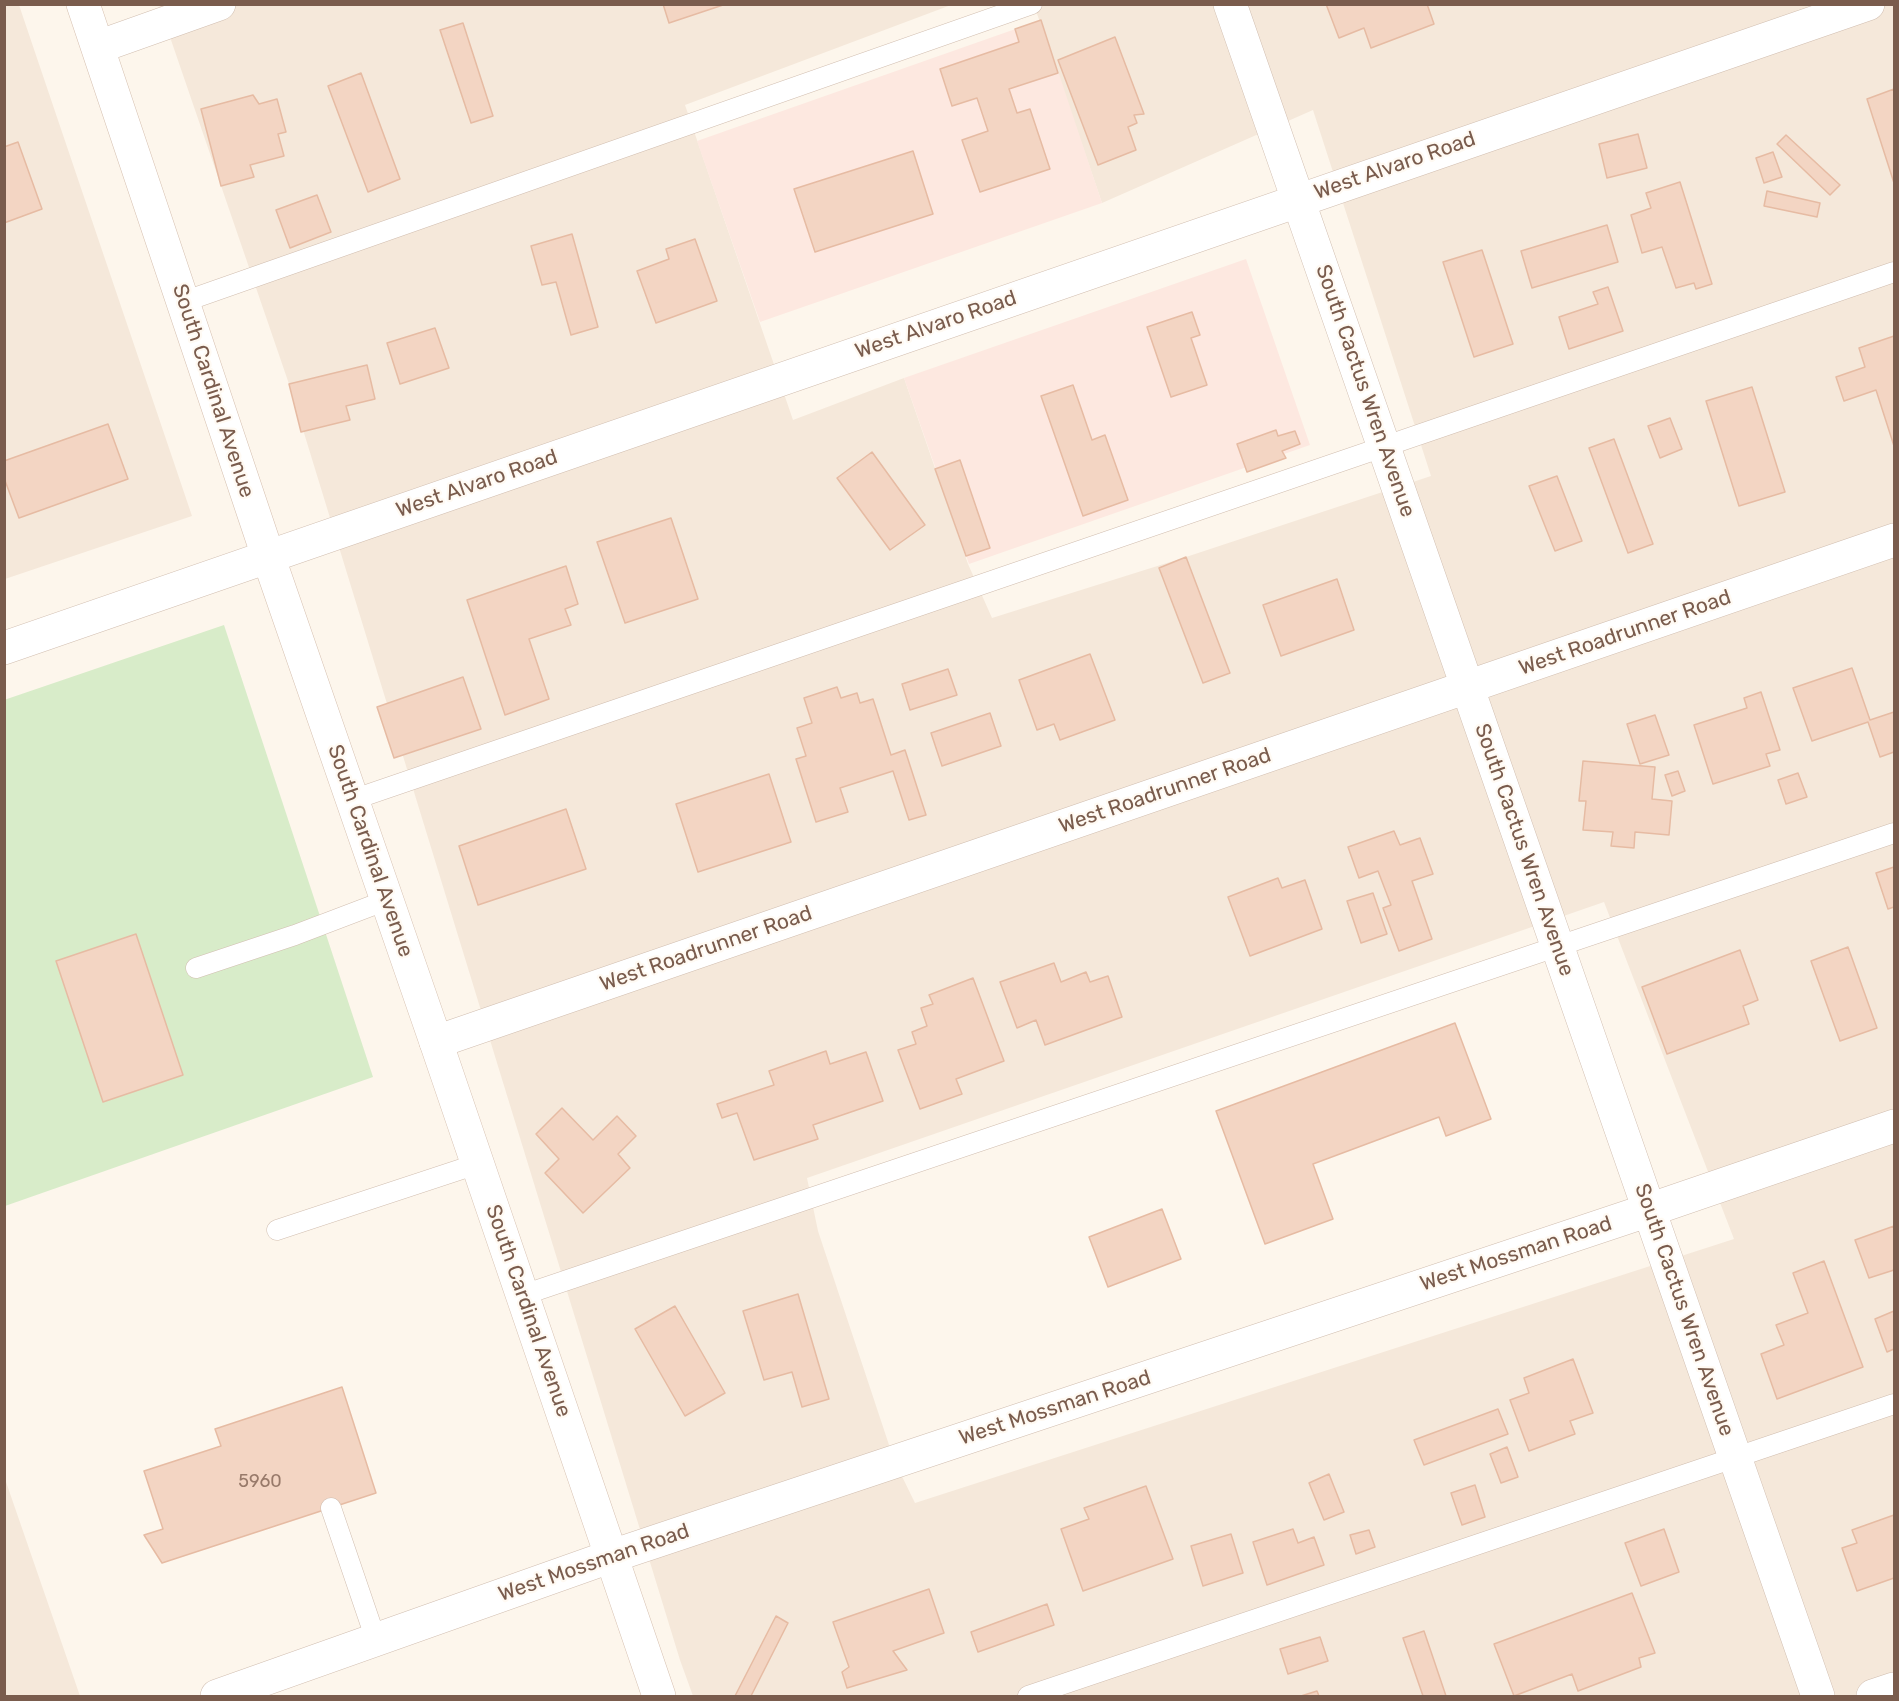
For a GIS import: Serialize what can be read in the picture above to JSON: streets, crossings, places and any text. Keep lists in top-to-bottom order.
{
  "streets": {
    "street": [
      "West Alvaro Road",
      "South Cardinal Avenue",
      "South Cactus Wren Avenue",
      "West Roadrunner Road",
      "West Mossman Road"
    ]
  },
  "crossings": [
    ["West Alvaro Road", "South Cardinal Avenue"],
    ["West Alvaro Road", "South Cactus Wren Avenue"],
    ["South Cardinal Avenue", "West Roadrunner Road"],
    ["South Cardinal Avenue", "West Mossman Road"],
    ["South Cactus Wren Avenue", "West Roadrunner Road"],
    ["South Cactus Wren Avenue", "West Mossman Road"]
  ],
  "house_numbers": ["5960"]
}
